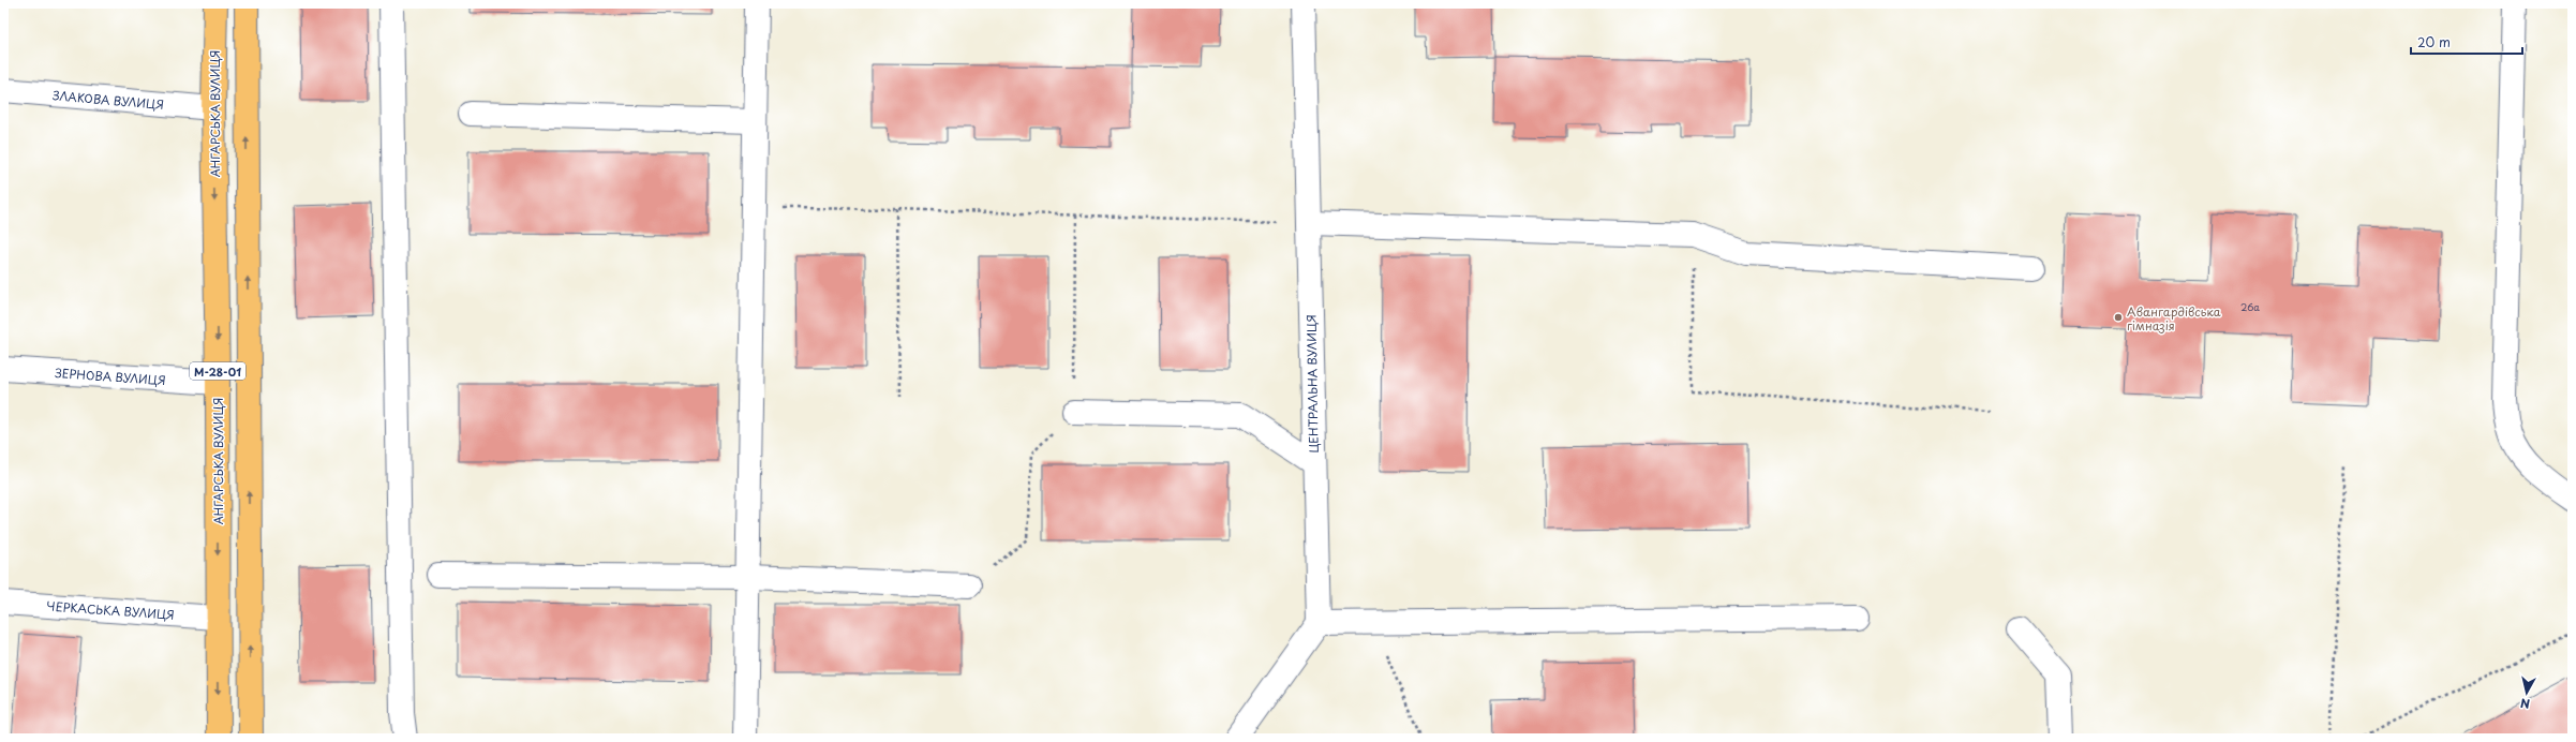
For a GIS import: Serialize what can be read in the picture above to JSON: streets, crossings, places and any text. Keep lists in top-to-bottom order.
{
  "streets": {
    "main road": ["АНГАРСЬКА ВУЛИЦЯ", "М-28-01"],
    "street": [
      "ЗЛАКОВА ВУЛИЦЯ",
      "ЗЕРНОВА ВУЛИЦЯ",
      "ЦЕНТРАЛЬНА ВУЛИЦЯ",
      "ЧЕРКАСЬКА ВУЛИЦЯ"
    ]
  },
  "crossings": [
    ["ЗЛАКОВА ВУЛИЦЯ", "АНГАРСЬКА ВУЛИЦЯ"],
    ["АНГАРСЬКА ВУЛИЦЯ", "ЗЕРНОВА ВУЛИЦЯ"],
    ["АНГАРСЬКА ВУЛИЦЯ", "ЧЕРКАСЬКА ВУЛИЦЯ"]
  ],
  "places": ["Авангардівська гімназія"],
  "house_numbers": ["26а"],
  "scale_bar": "20 m",
  "north": "bottom"
}
